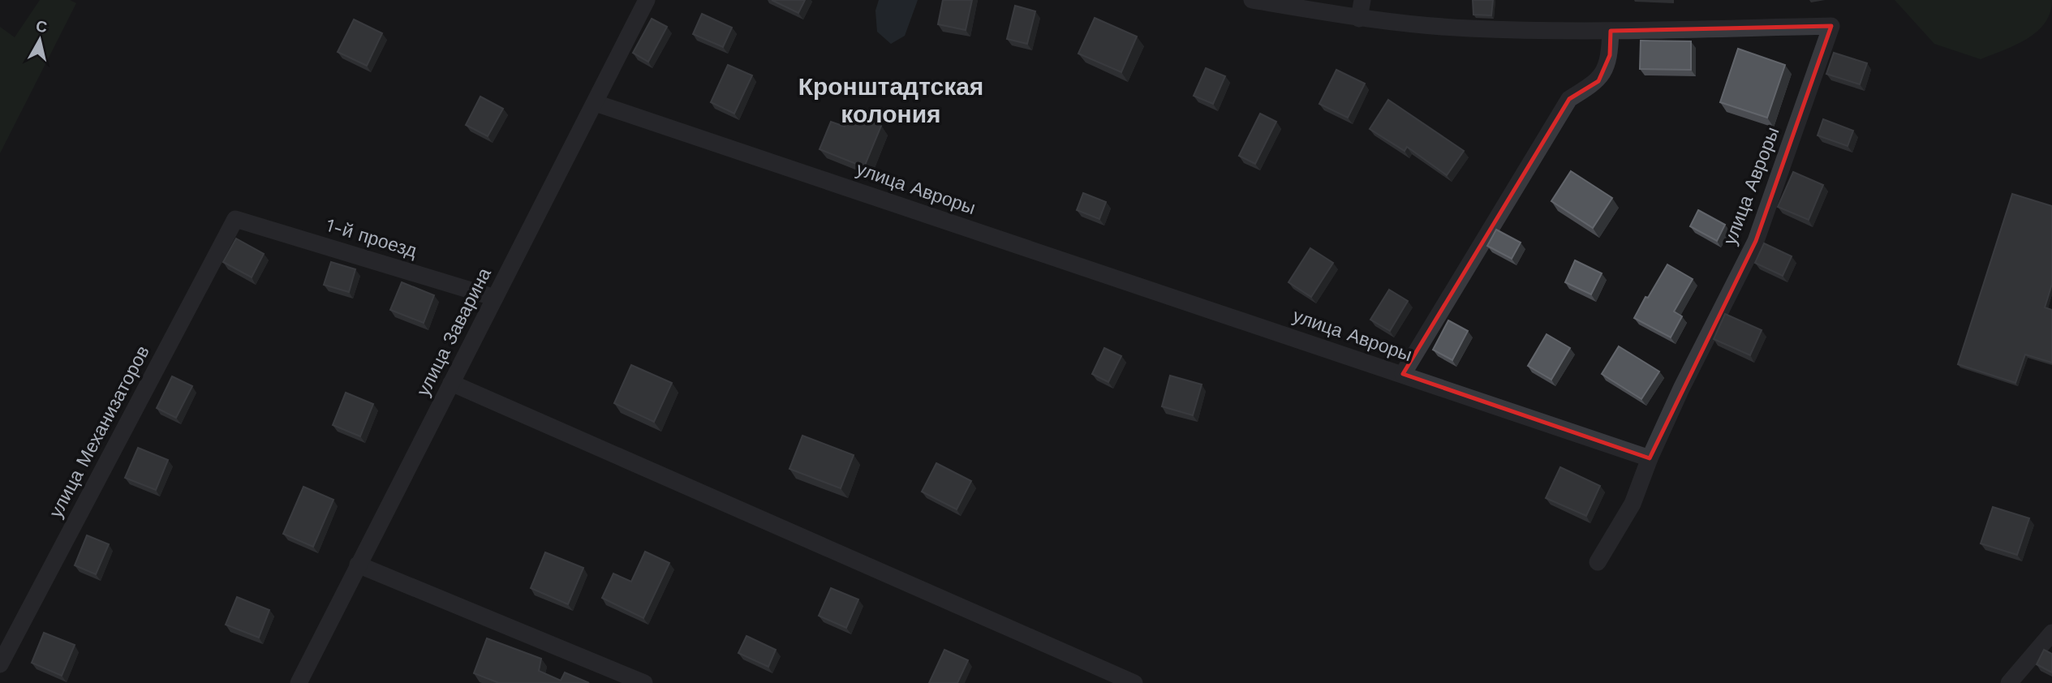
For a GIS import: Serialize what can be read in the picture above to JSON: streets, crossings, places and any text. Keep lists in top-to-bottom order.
{
  "streets": {
    "street": [
      "улица Авроры",
      "1-й проезд",
      "улица Заварина",
      "улица Механизаторов"
    ]
  },
  "crossings": [
    ["улица Авроры", "улица Заварина"],
    ["1-й проезд", "улица Заварина"],
    ["1-й проезд", "улица Механизаторов"]
  ],
  "districts": ["Кронштадтская колония"],
  "north": "top"
}
